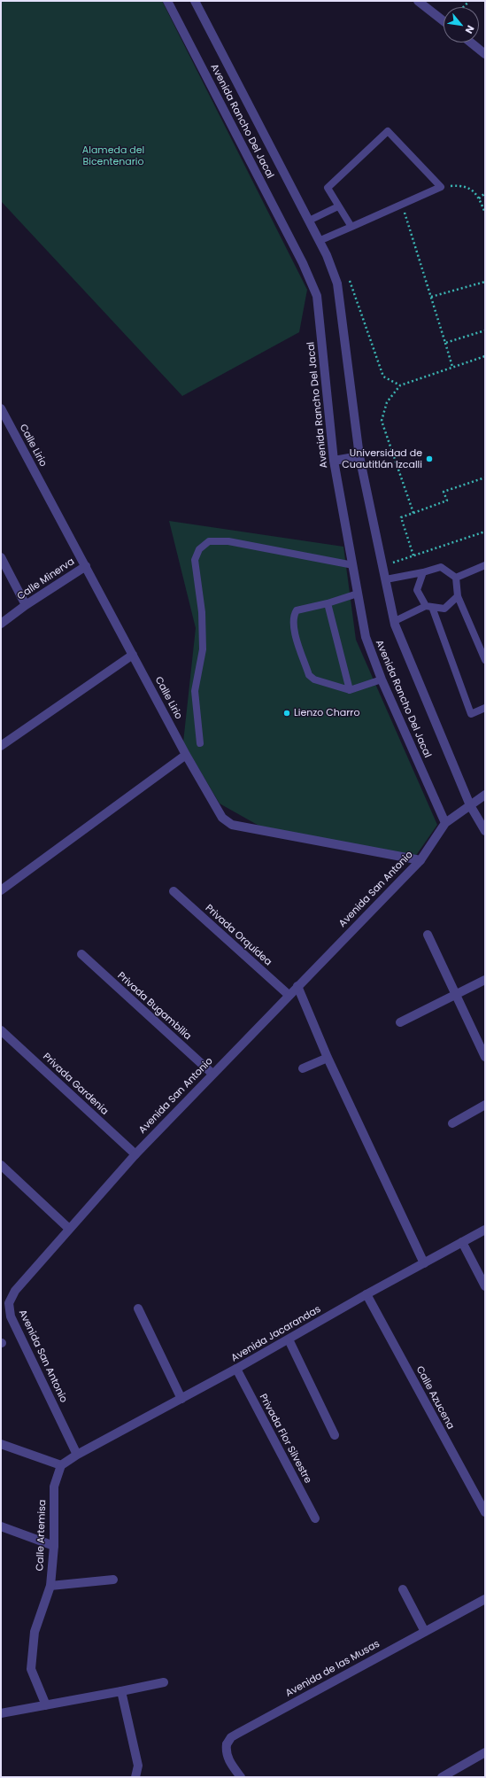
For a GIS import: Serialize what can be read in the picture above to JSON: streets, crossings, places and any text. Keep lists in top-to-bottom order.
{
  "streets": {
    "street": [
      "Avenida Rancho Del Jacal",
      "Calle Lirio",
      "Calle Minerva",
      "Avenida San Antonio",
      "Privada Orquídea",
      "Privada Bugambilia",
      "Privada Gardenia",
      "Avenida Jacarandas",
      "Calle Azucena",
      "Privada Flor Silvestre",
      "Calle Artemisa",
      "Avenida de las Musas"
    ]
  },
  "crossings": [
    ["Avenida Rancho Del Jacal", "Avenida San Antonio"],
    ["Calle Lirio", "Calle Minerva"],
    ["Calle Lirio", "Avenida San Antonio"],
    ["Avenida San Antonio", "Privada Orquídea"],
    ["Avenida San Antonio", "Privada Bugambilia"],
    ["Avenida San Antonio", "Privada Gardenia"],
    ["Avenida San Antonio", "Avenida Jacarandas"],
    ["Avenida Jacarandas", "Calle Azucena"],
    ["Avenida Jacarandas", "Privada Flor Silvestre"]
  ],
  "parks": ["Alameda del Bicentenario"],
  "places": ["Universidad de Cuautitlán Izcalli", "Lienzo Charro"],
  "north": "bottom right"
}
